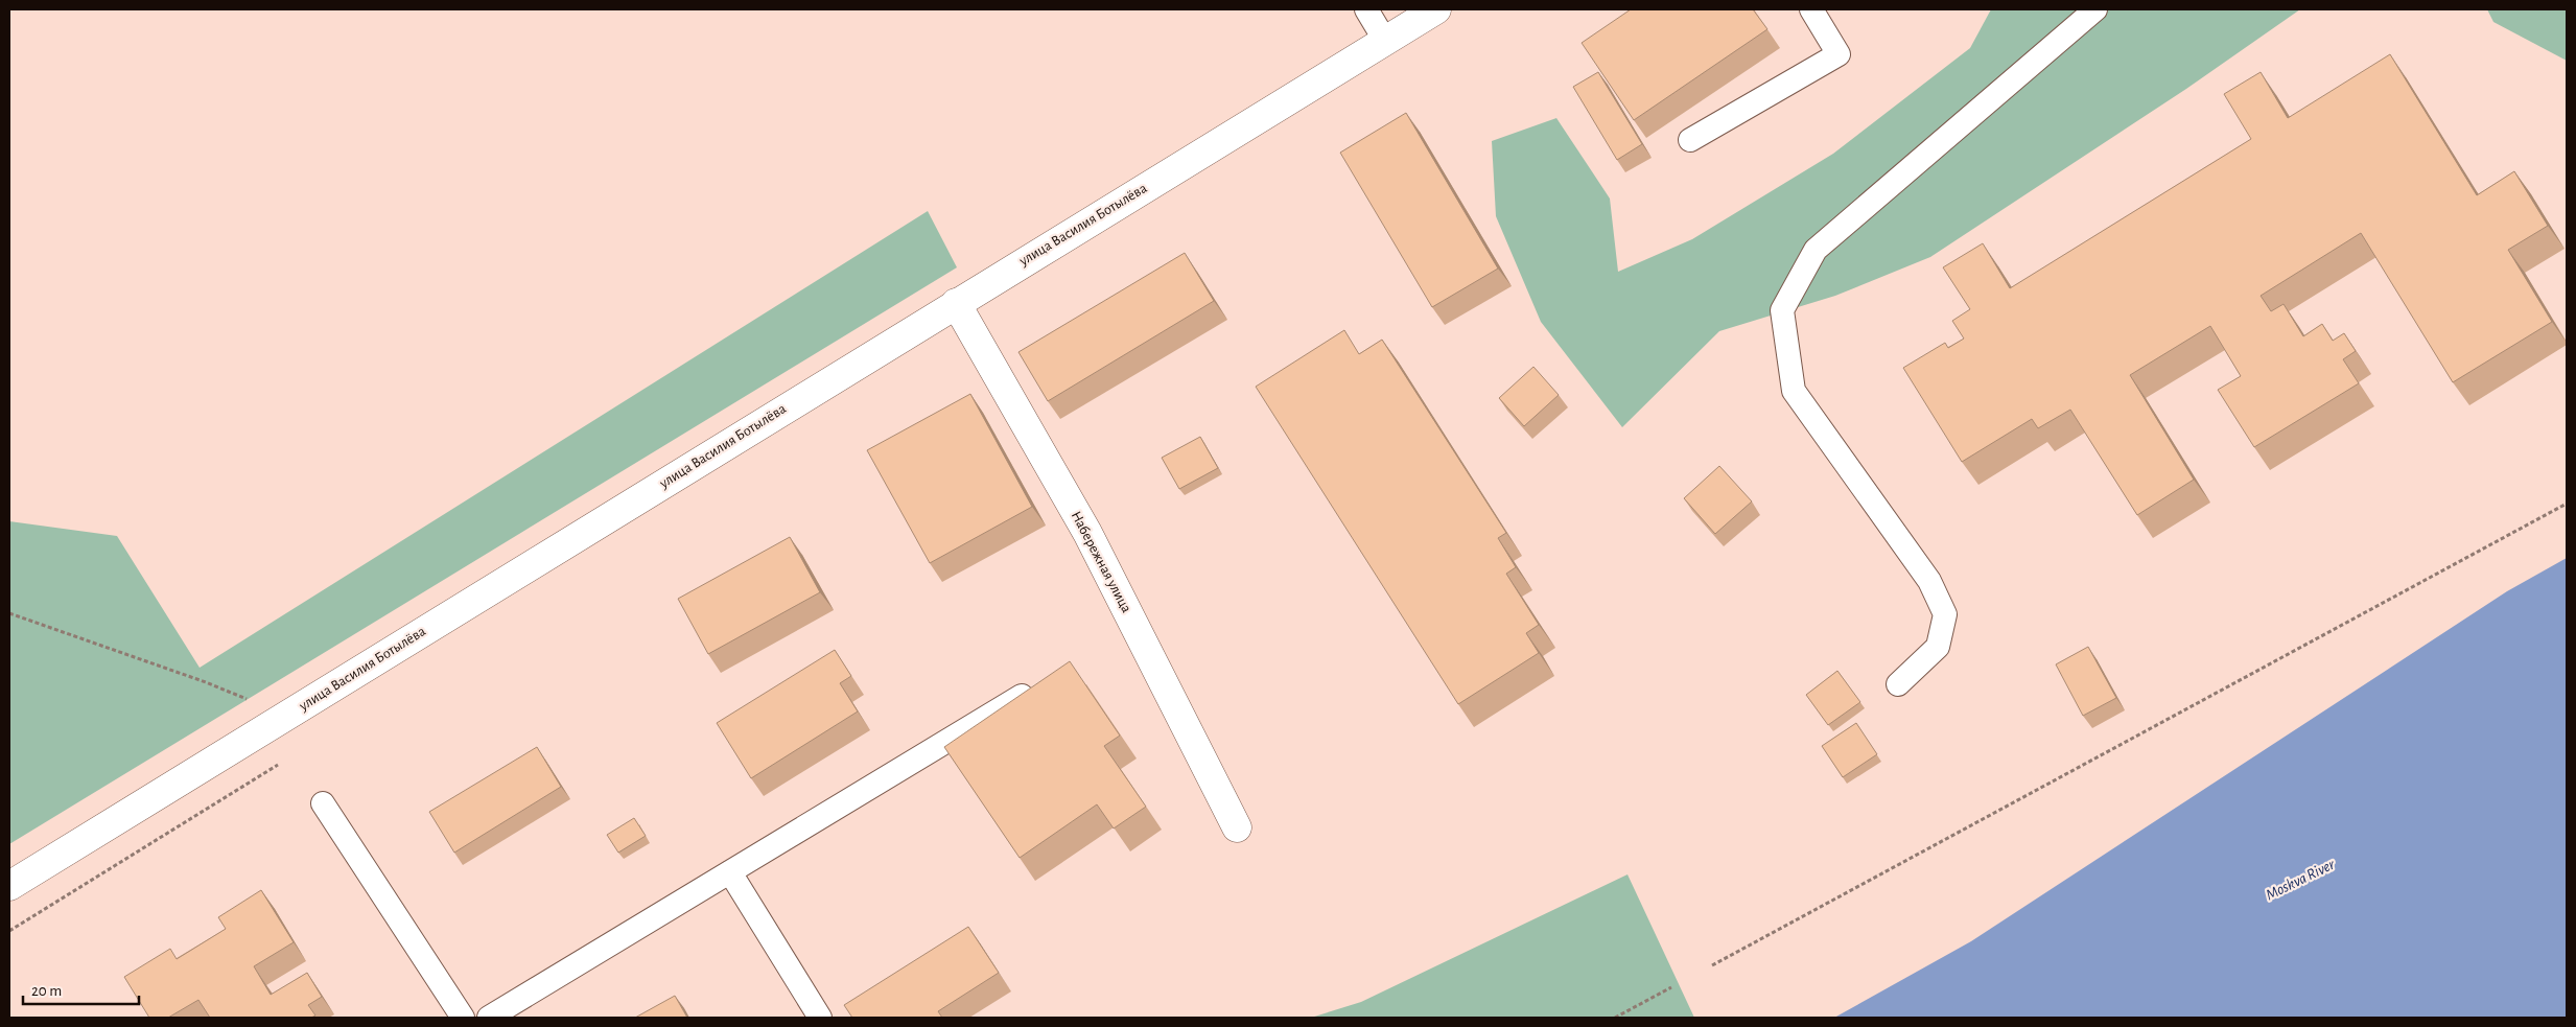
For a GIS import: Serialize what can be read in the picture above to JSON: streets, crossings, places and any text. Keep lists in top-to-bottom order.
{
  "streets": {
    "street": ["улица Василия Ботылёва", "Набережная улица"]
  },
  "crossings": [
    ["улица Василия Ботылёва", "Набережная улица"]
  ],
  "water": ["Moskva River"],
  "scale_bar": "20 m"
}
